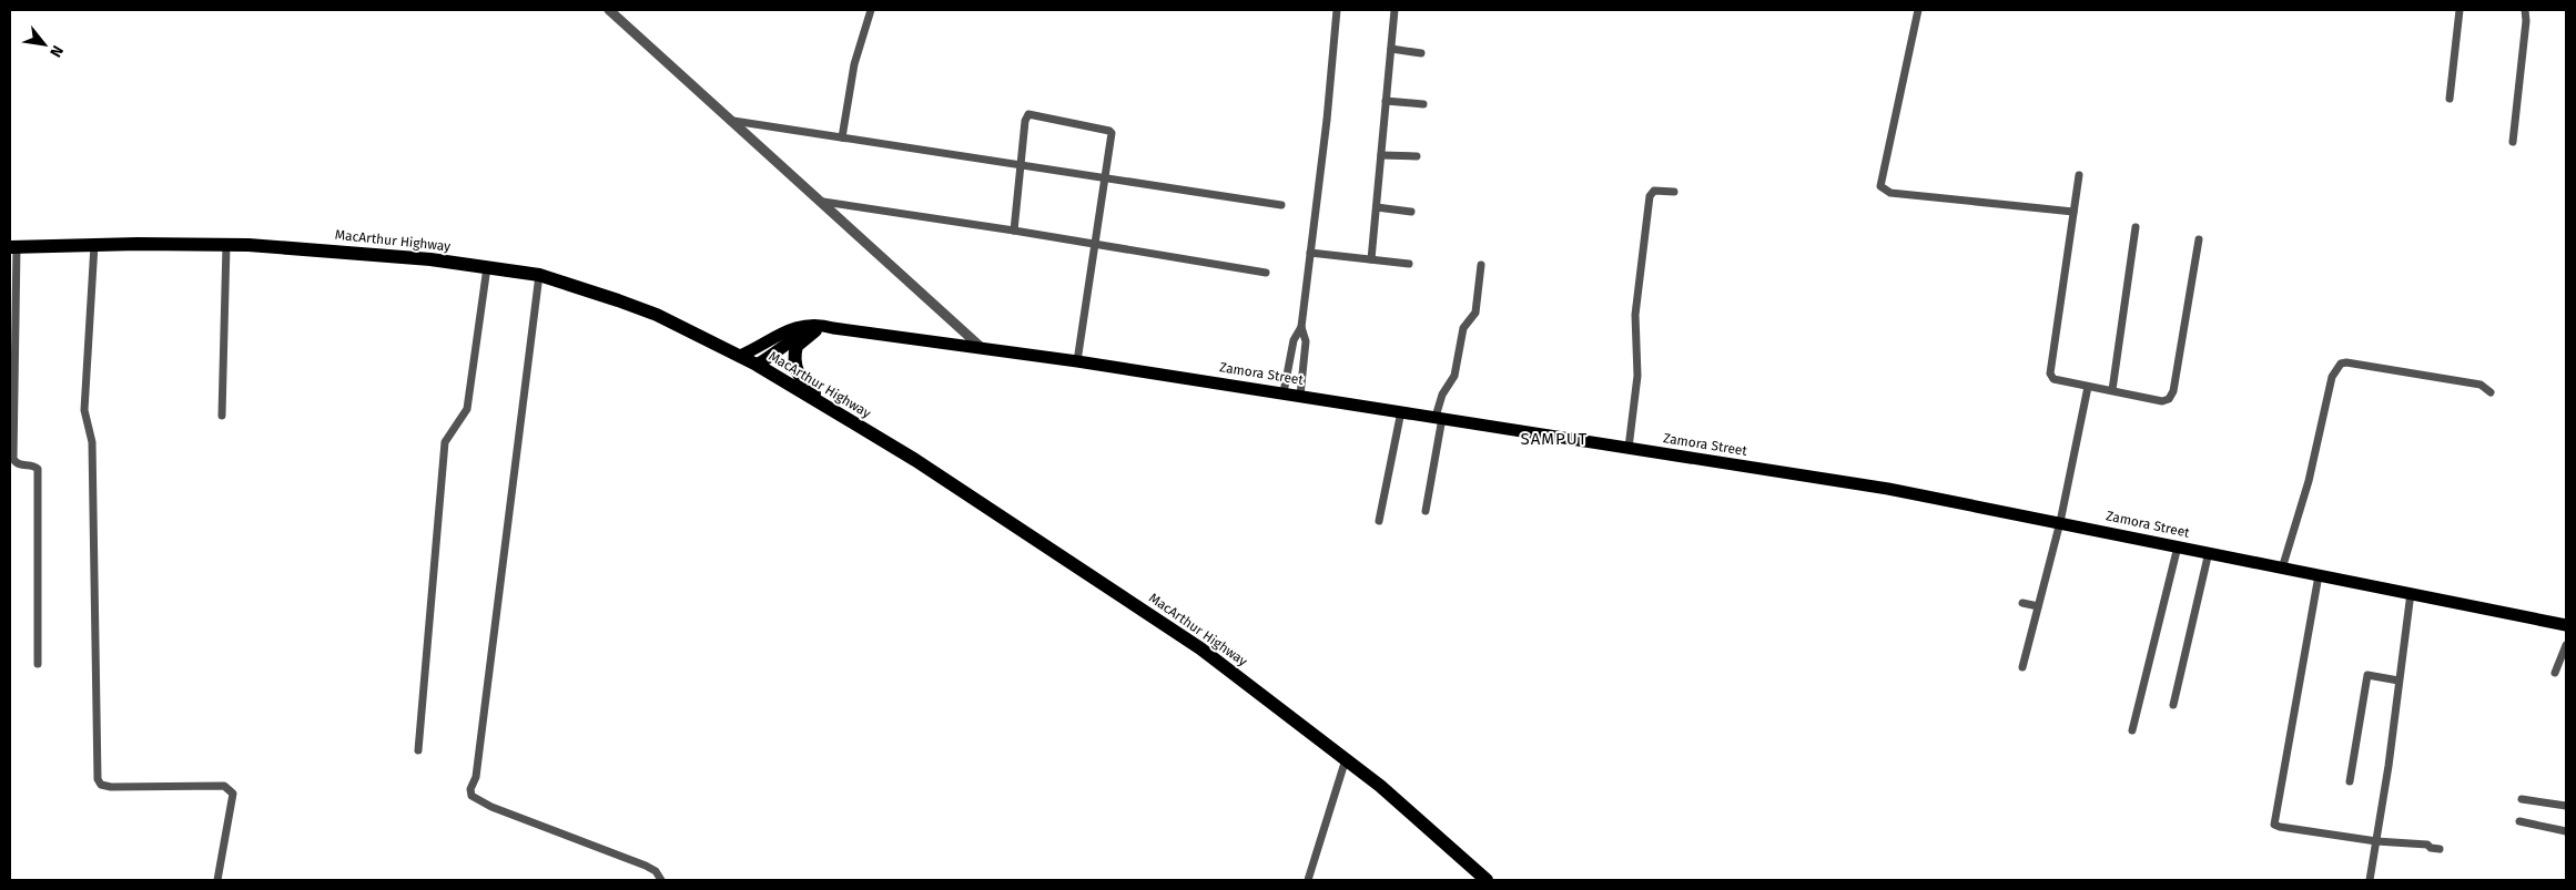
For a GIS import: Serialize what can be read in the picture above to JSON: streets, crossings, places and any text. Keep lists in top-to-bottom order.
{
  "streets": {
    "highway": ["MacArthur Highway"],
    "main road": ["Zamora Street"]
  },
  "crossings": [
    ["MacArthur Highway", "Zamora Street"]
  ],
  "districts": ["SAMPUT"],
  "north": "bottom right"
}
